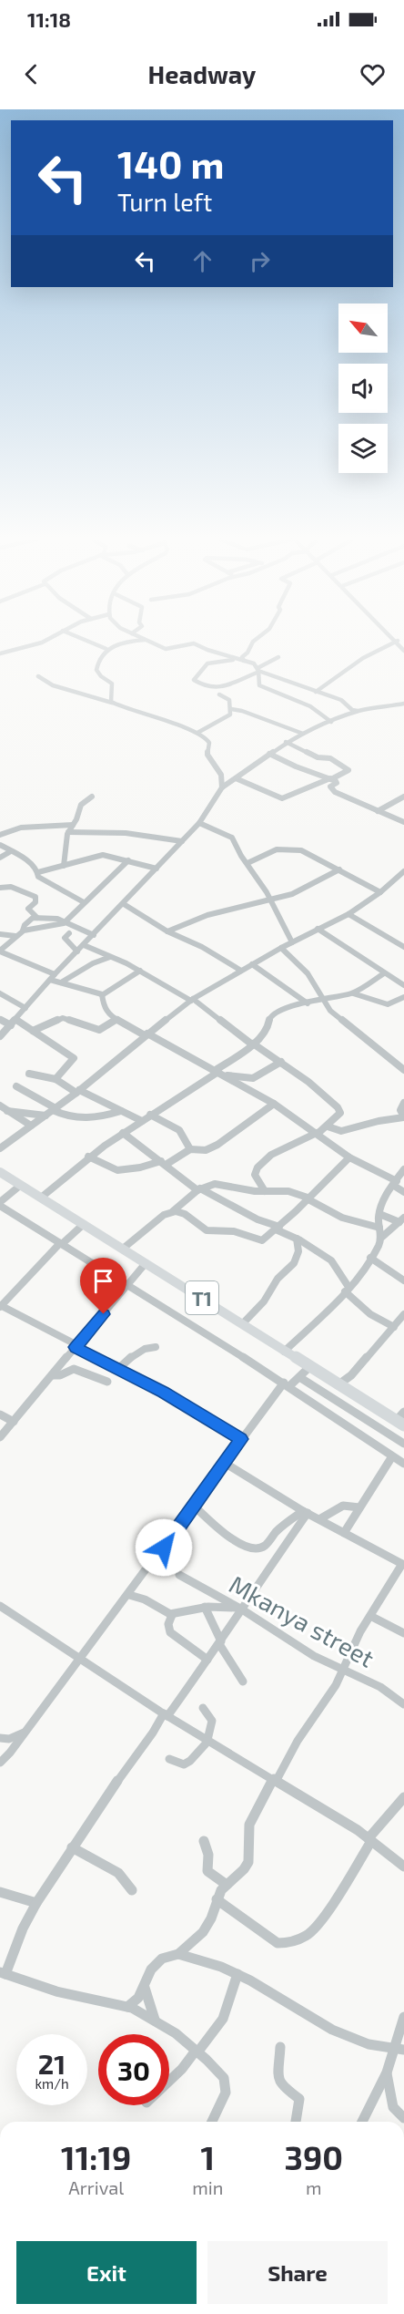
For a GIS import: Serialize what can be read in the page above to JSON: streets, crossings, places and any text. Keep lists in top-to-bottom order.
{
  "streets": {
    "highway": ["T1"],
    "street": ["Mkanya street"]
  },
  "north": "top left",
  "page": {
    "status": "11:18",
    "header": "Headway",
    "turn": ["140 m", "Turn left"],
    "speed": "21 km/h",
    "limit": "30",
    "eta": [
      "11:19",
      "Arrival",
      "1",
      "min",
      "390",
      "m"
    ],
    "buttons": ["Exit", "Share"]
  }
}
